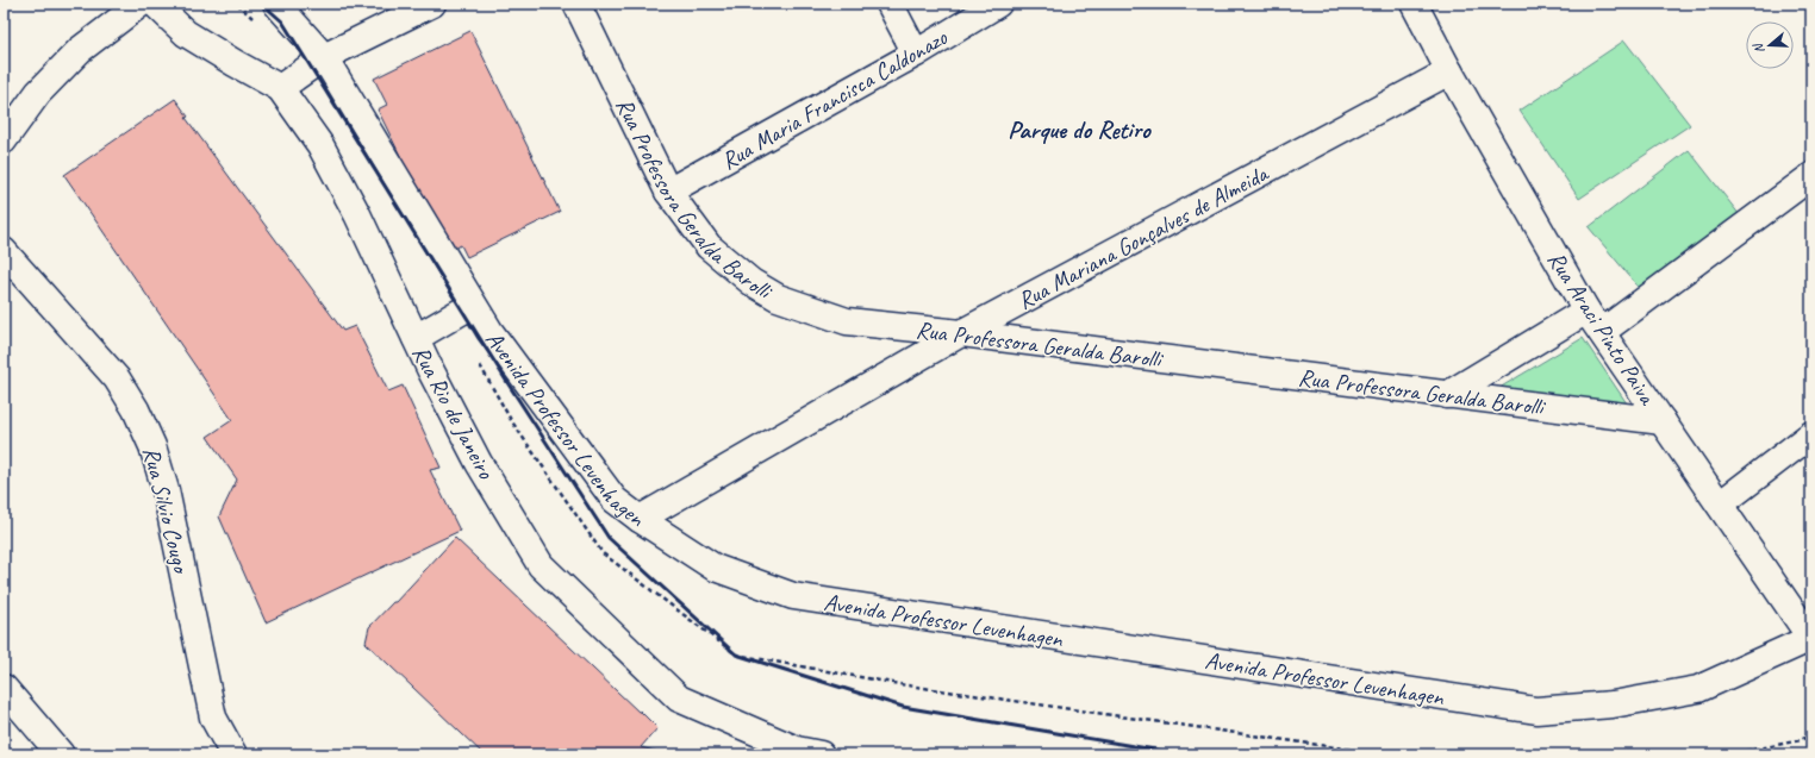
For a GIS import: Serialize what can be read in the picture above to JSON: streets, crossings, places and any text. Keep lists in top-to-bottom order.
{
  "streets": {
    "street": [
      "Rua Maria Francisca Caldonazo",
      "Rua Professora Geralda Barolli",
      "Rua Mariana Gonçalves de Almeida",
      "Rua Araci Pinto Paiva",
      "Rua Rio de Janeiro",
      "Avenida Professor Levenhagen",
      "Rua Silvio Cougo"
    ]
  },
  "crossings": [
    ["Rua Maria Francisca Caldonazo", "Rua Professora Geralda Barolli"],
    ["Rua Professora Geralda Barolli", "Rua Mariana Gonçalves de Almeida"],
    ["Rua Professora Geralda Barolli", "Rua Araci Pinto Paiva"],
    ["Rua Mariana Gonçalves de Almeida", "Rua Araci Pinto Paiva"],
    ["Rua Mariana Gonçalves de Almeida", "Avenida Professor Levenhagen"],
    ["Rua Araci Pinto Paiva", "Avenida Professor Levenhagen"]
  ],
  "districts": ["Parque do Retiro"],
  "north": "left"
}
